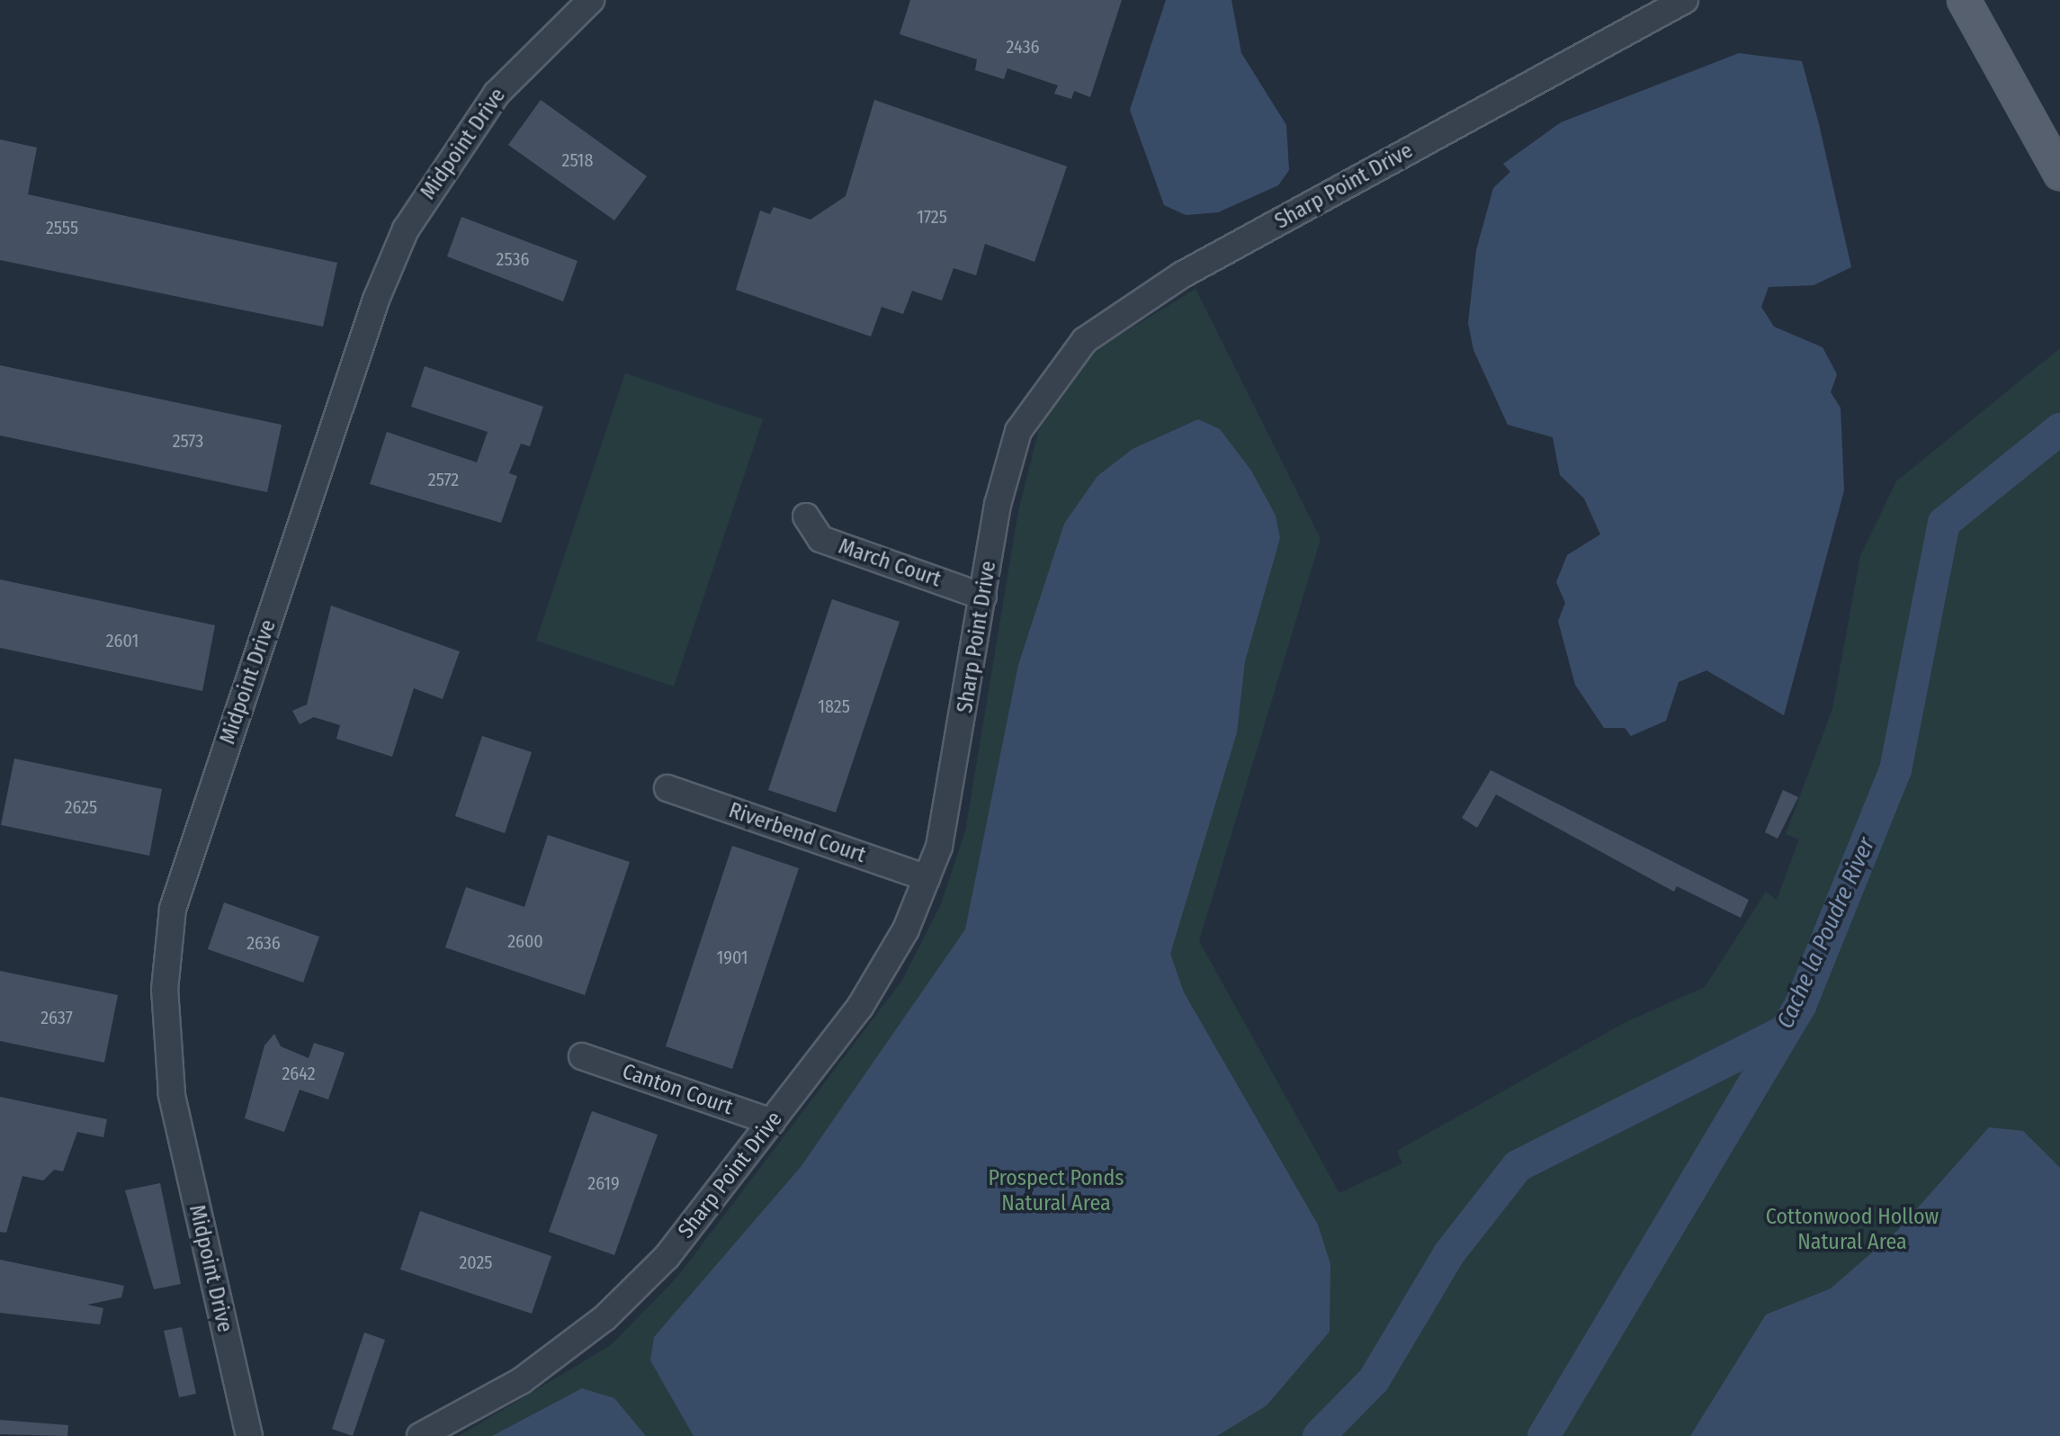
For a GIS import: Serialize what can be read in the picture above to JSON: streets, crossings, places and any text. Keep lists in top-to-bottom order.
{
  "streets": {
    "street": [
      "Midpoint Drive",
      "Sharp Point Drive",
      "March Court",
      "Riverbend Court",
      "Canton Court"
    ]
  },
  "crossings": [
    ["Sharp Point Drive", "March Court"],
    ["Sharp Point Drive", "Riverbend Court"],
    ["Sharp Point Drive", "Canton Court"]
  ],
  "water": ["Cache la Poudre River"],
  "parks": ["Prospect Ponds Natural Area", "Cottonwood Hollow Natural Area"],
  "house_numbers": [
    "2436",
    "2518",
    "1725",
    "2555",
    "2536",
    "2573",
    "2572",
    "2601",
    "1825",
    "2625",
    "2600",
    "2636",
    "1901",
    "2637",
    "2642",
    "2619",
    "2025"
  ]
}
